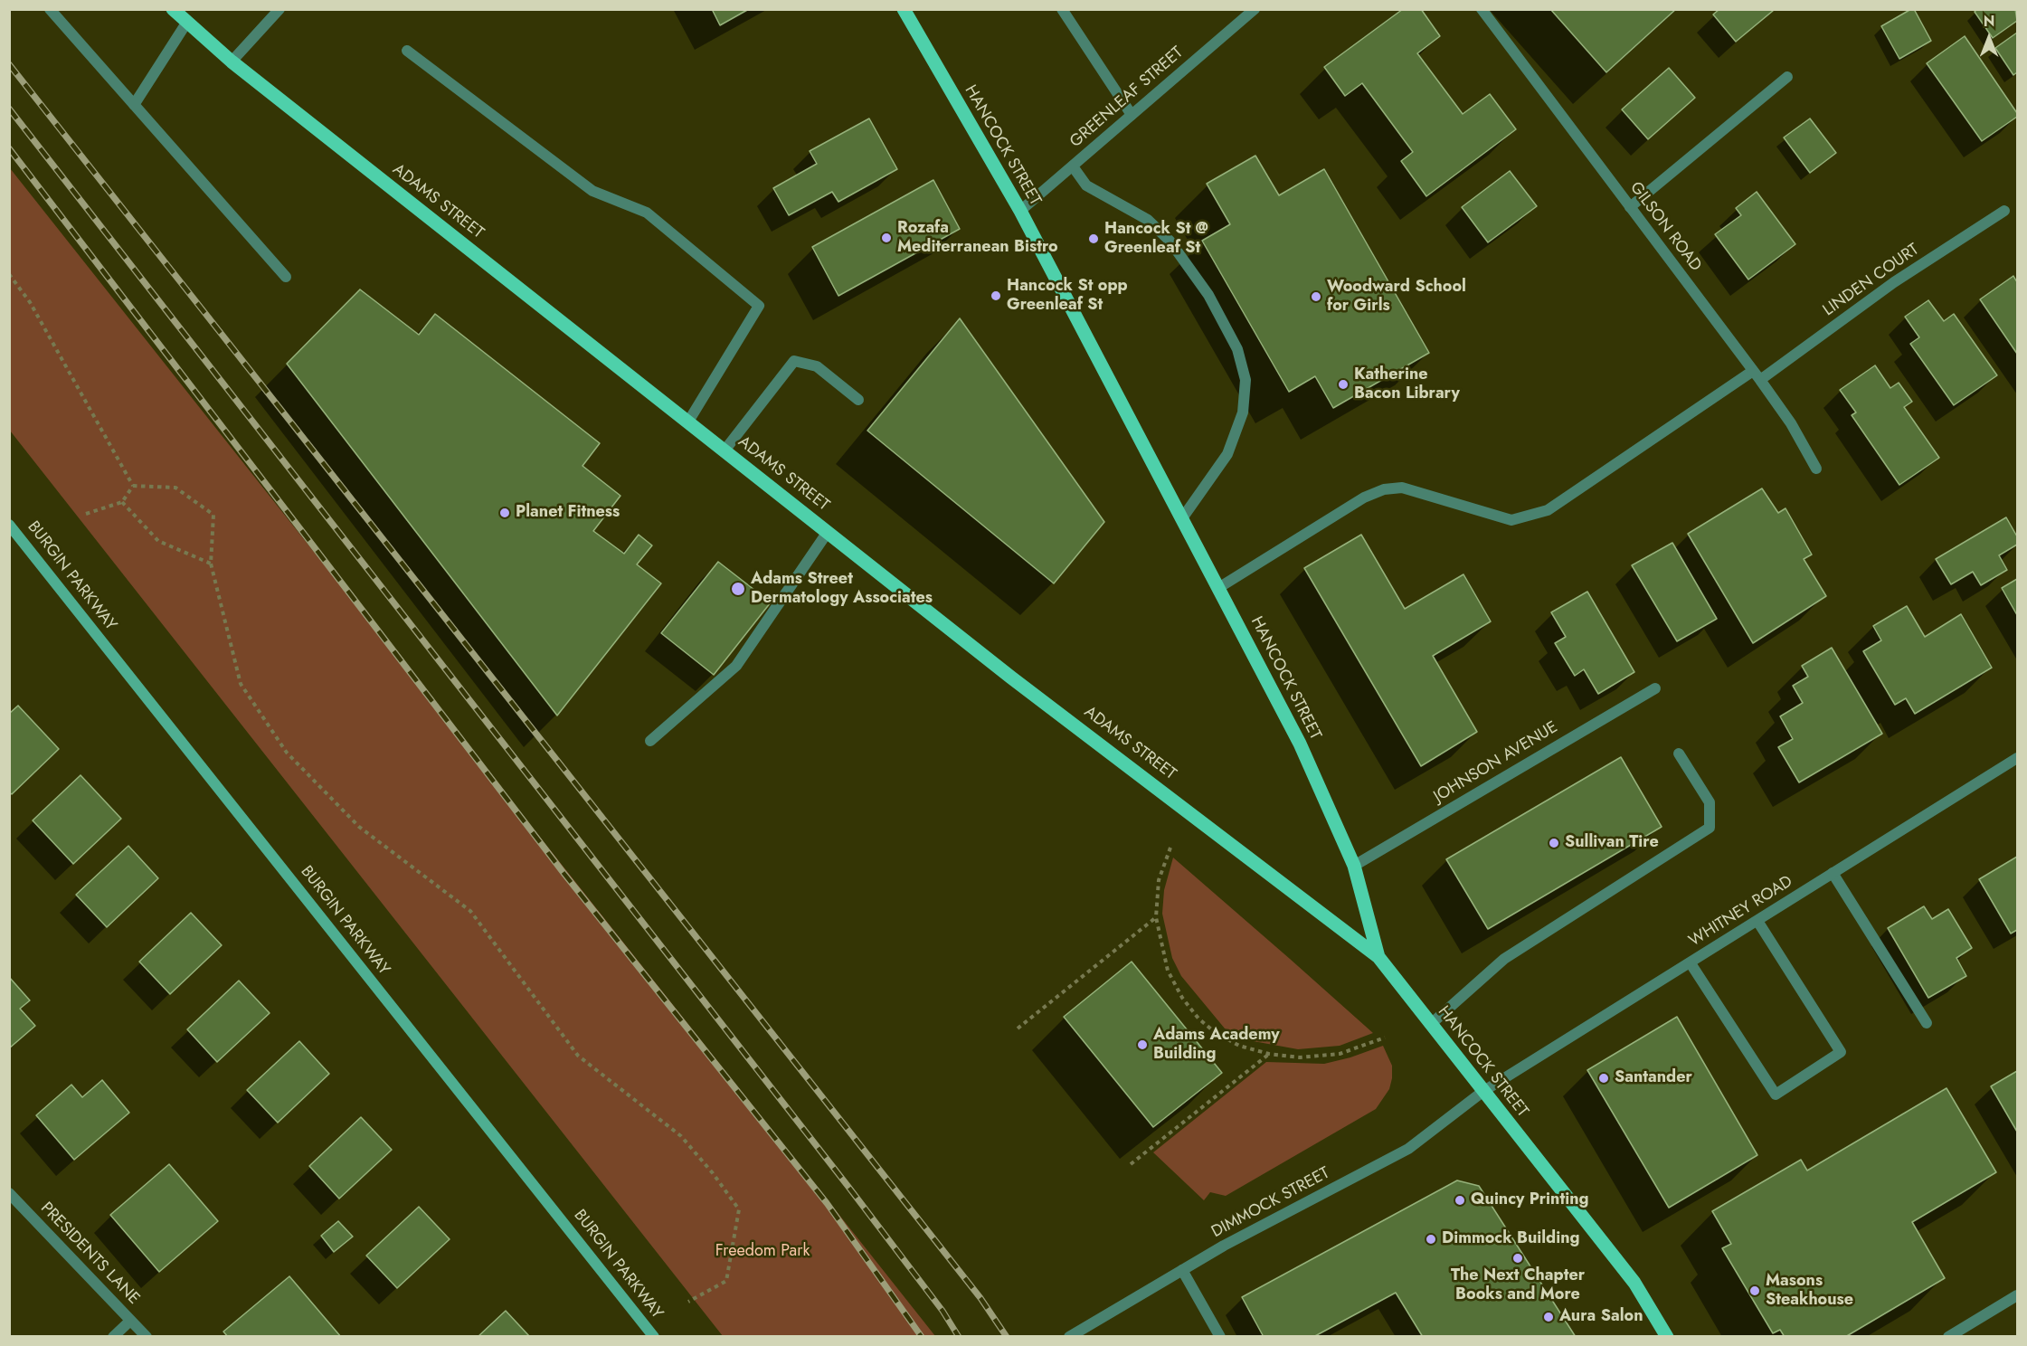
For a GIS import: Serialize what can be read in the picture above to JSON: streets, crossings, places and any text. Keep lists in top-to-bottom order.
{
  "streets": {
    "main road": ["HANCOCK STREET", "ADAMS STREET", "BURGIN PARKWAY"],
    "street": [
      "GREENLEAF STREET",
      "GILSON ROAD",
      "LINDEN COURT",
      "JOHNSON AVENUE",
      "WHITNEY ROAD",
      "DIMMOCK STREET",
      "PRESIDENTS LANE"
    ]
  },
  "crossings": [
    ["GREENLEAF STREET", "HANCOCK STREET"],
    ["HANCOCK STREET", "ADAMS STREET"],
    ["HANCOCK STREET", "JOHNSON AVENUE"],
    ["HANCOCK STREET", "WHITNEY ROAD"],
    ["HANCOCK STREET", "DIMMOCK STREET"],
    ["GILSON ROAD", "LINDEN COURT"],
    ["WHITNEY ROAD", "DIMMOCK STREET"]
  ],
  "parks": ["Freedom Park"],
  "places": [
    "Rozafa Mediterranean Bistro",
    "Hancock St @ Greenleaf St",
    "Hancock St opp Greenleaf St",
    "Woodward School for Girls",
    "Katherine Bacon Library",
    "Planet Fitness",
    "Adams Street Dermatology Associates",
    "Sullivan Tire",
    "Adams Academy Building",
    "Santander",
    "Quincy Printing",
    "Dimmock Building",
    "The Next Chapter Books and More",
    "Masons Steakhouse",
    "Aura Salon"
  ],
  "north": "top"
}
